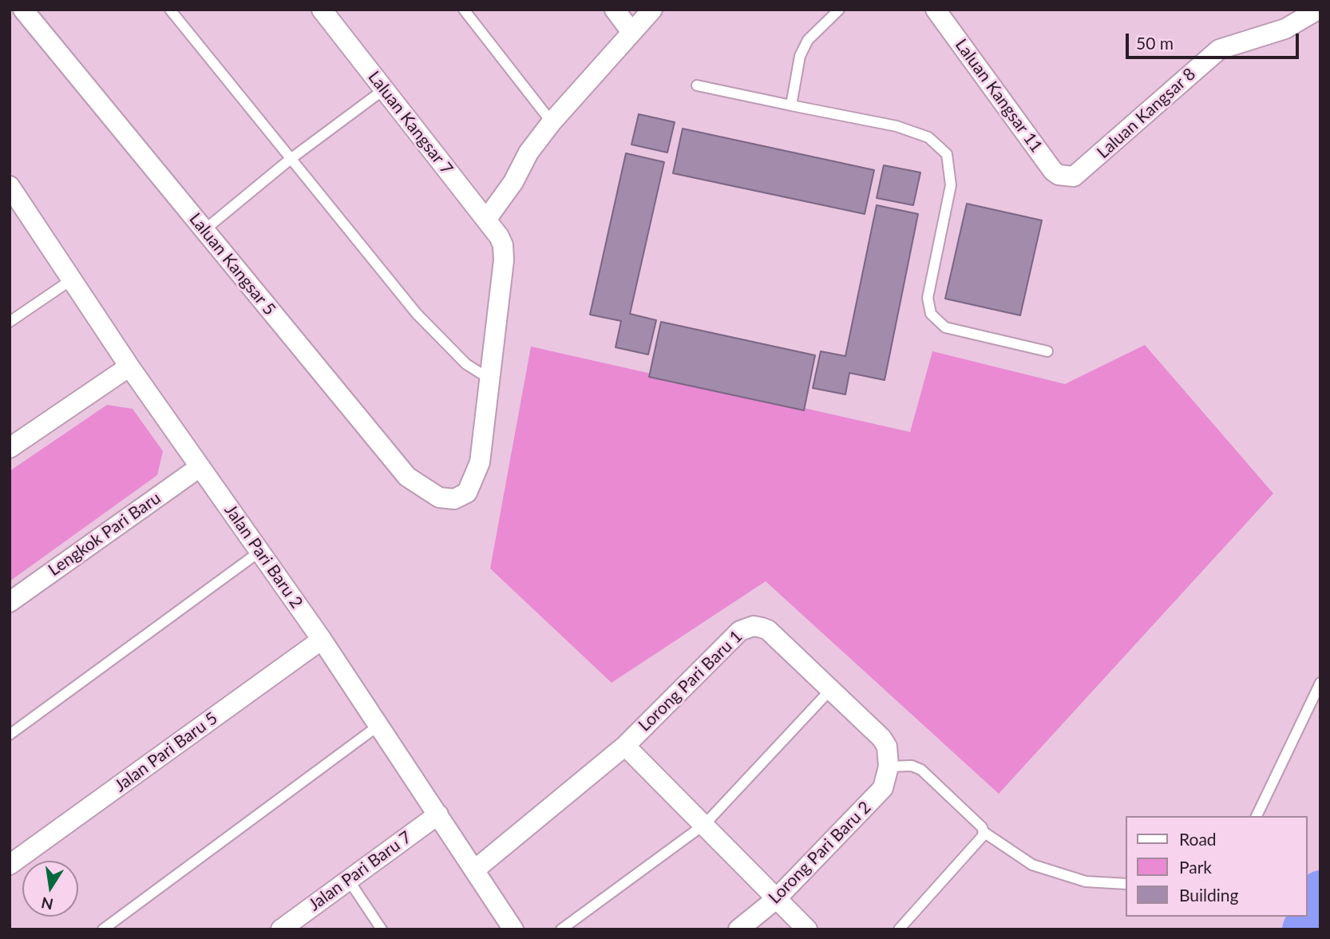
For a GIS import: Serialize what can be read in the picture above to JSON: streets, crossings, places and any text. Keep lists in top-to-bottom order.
{
  "streets": {
    "street": [
      "Laluan Kangsar 11",
      "Laluan Kangsar 8",
      "Laluan Kangsar 7",
      "Laluan Kangsar 5",
      "Lengkok Pari Baru",
      "Jalan Pari Baru 2",
      "Lorong Pari Baru 1",
      "Jalan Pari Baru 5",
      "Lorong Pari Baru 2",
      "Jalan Pari Baru 7"
    ]
  },
  "crossings": [
    ["Laluan Kangsar 11", "Laluan Kangsar 8"],
    ["Laluan Kangsar 7", "Laluan Kangsar 5"],
    ["Lengkok Pari Baru", "Jalan Pari Baru 2"],
    ["Jalan Pari Baru 2", "Lorong Pari Baru 1"],
    ["Jalan Pari Baru 2", "Jalan Pari Baru 5"],
    ["Jalan Pari Baru 2", "Jalan Pari Baru 7"],
    ["Lorong Pari Baru 1", "Lorong Pari Baru 2"]
  ],
  "legend": ["Road", "Park", "Building"],
  "scale_bar": "50 m",
  "north": "bottom"
}
